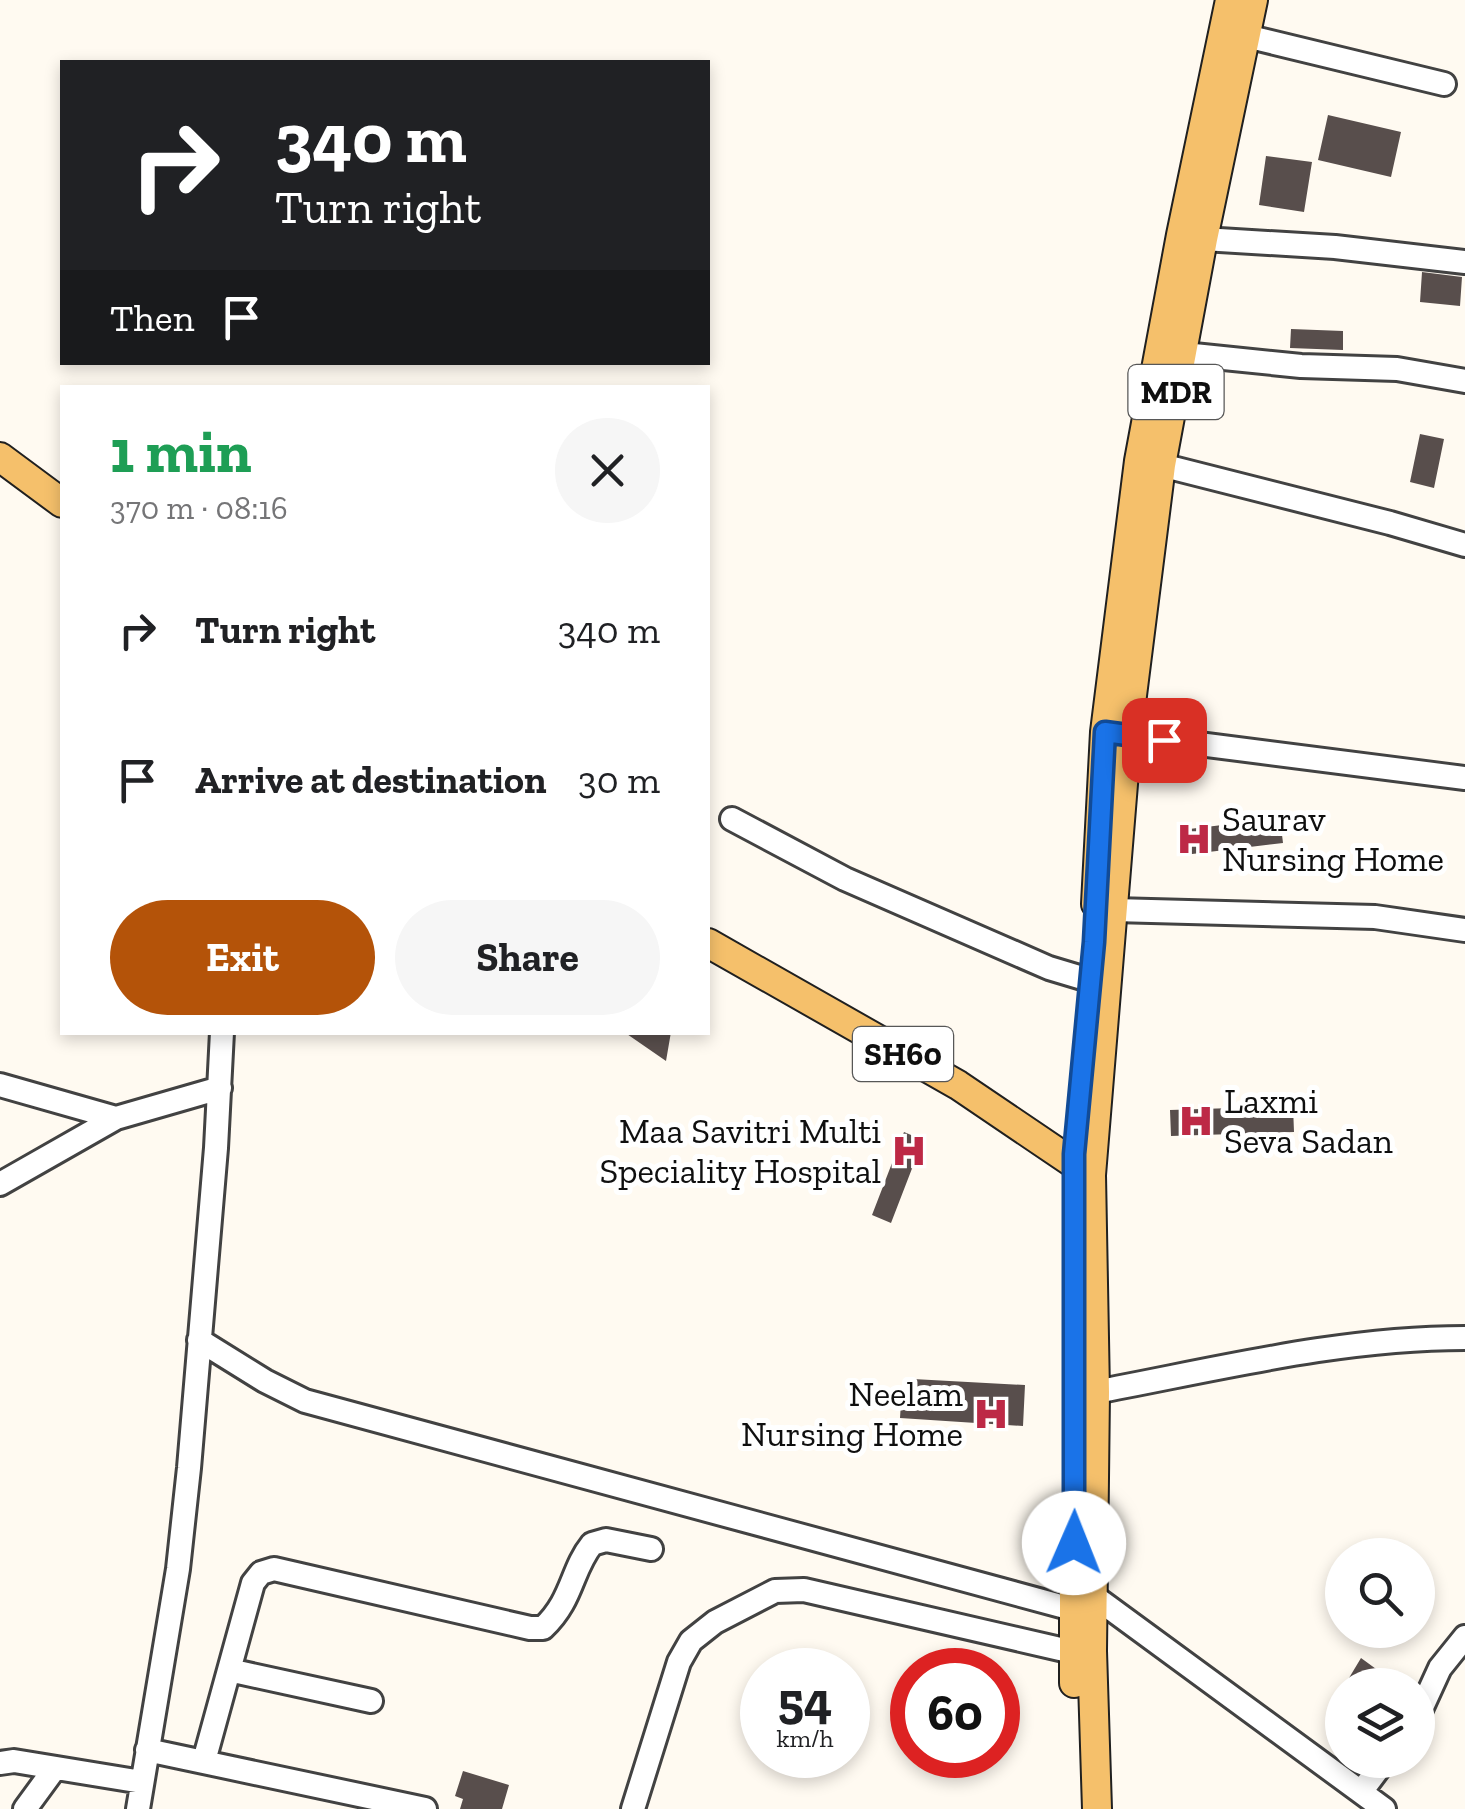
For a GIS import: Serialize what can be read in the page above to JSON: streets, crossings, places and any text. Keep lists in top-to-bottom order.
{
  "streets": {
    "main road": ["MDR", "SH60"]
  },
  "crossings": [
    ["MDR", "SH60"]
  ],
  "places": {
    "hospital": [
      "Saurav Nursing Home",
      "Laxmi Seva Sadan",
      "Maa Savitri Multi Speciality Hospital",
      "Neelam Nursing Home"
    ]
  },
  "page": {
    "turn": ["340 m", "Turn right"],
    "then": "Then",
    "heading": ["1 min", "370 m · 08:16"],
    "list": [
      {
        "name": "Turn right",
        "value": "340 m"
      },
      {
        "name": "Arrive at destination",
        "value": "30 m"
      }
    ],
    "buttons": ["Exit", "Share"],
    "speed": "54 km/h",
    "limit": "60"
  }
}
